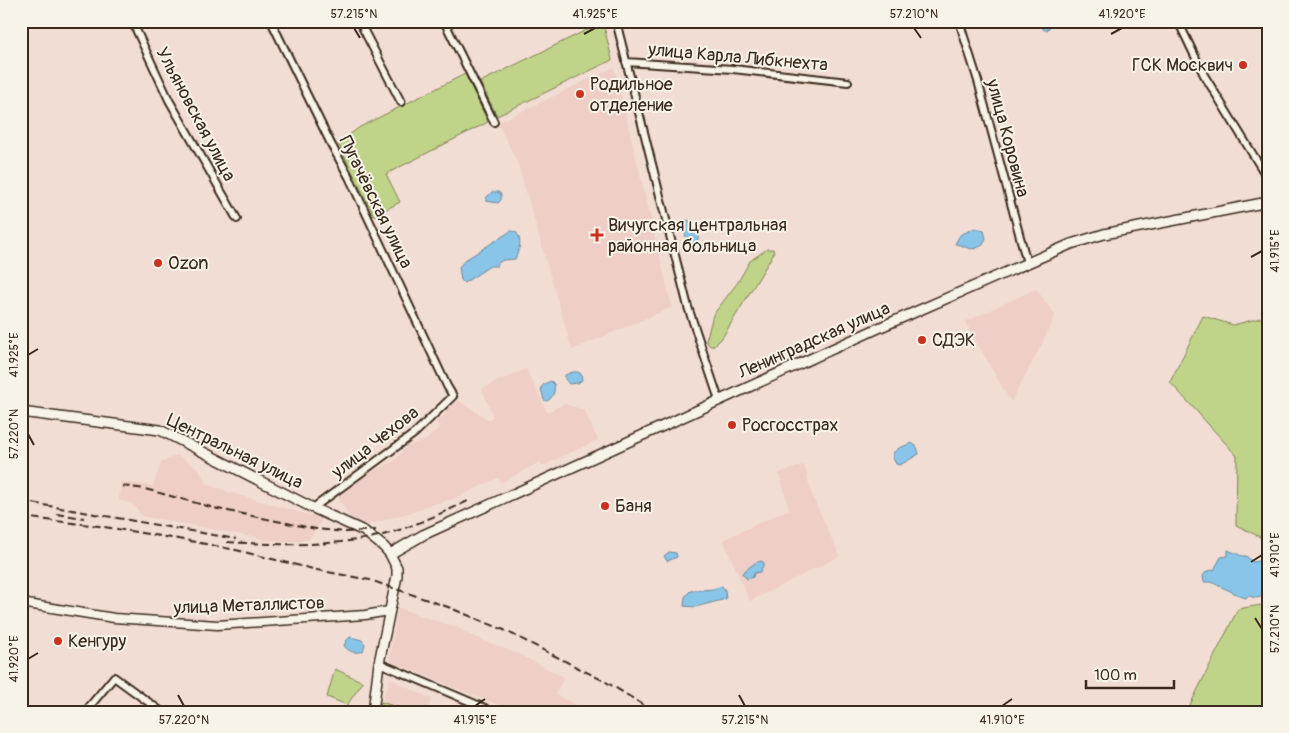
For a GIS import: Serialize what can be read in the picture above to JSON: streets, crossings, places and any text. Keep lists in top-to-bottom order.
{
  "streets": {
    "main road": ["Ленинградская улица", "Центральная улица"],
    "street": [
      "улица Карла Либкнехта",
      "Ульяновская улица",
      "улица Коровина",
      "Пугачёвская улица",
      "улица Чехова",
      "улица Металлистов"
    ]
  },
  "crossings": [
    ["улица Коровина", "Ленинградская улица"],
    ["Пугачёвская улица", "улица Чехова"],
    ["Ленинградская улица", "Центральная улица"],
    ["улица Чехова", "Центральная улица"]
  ],
  "places": {
    "other": [
      "ГСК Москвич",
      "Родильное отделение",
      "Ozon",
      "СДЭК",
      "Росгосстрах",
      "Баня",
      "Кенгуру"
    ],
    "health": ["Вичугская центральная районная больница"]
  },
  "scale_bar": "100 m",
  "coordinates": [
    "57.215°N",
    "41.925°E",
    "57.210°N",
    "41.920°E",
    "41.915°E",
    "57.220°N",
    "41.910°E"
  ]
}
